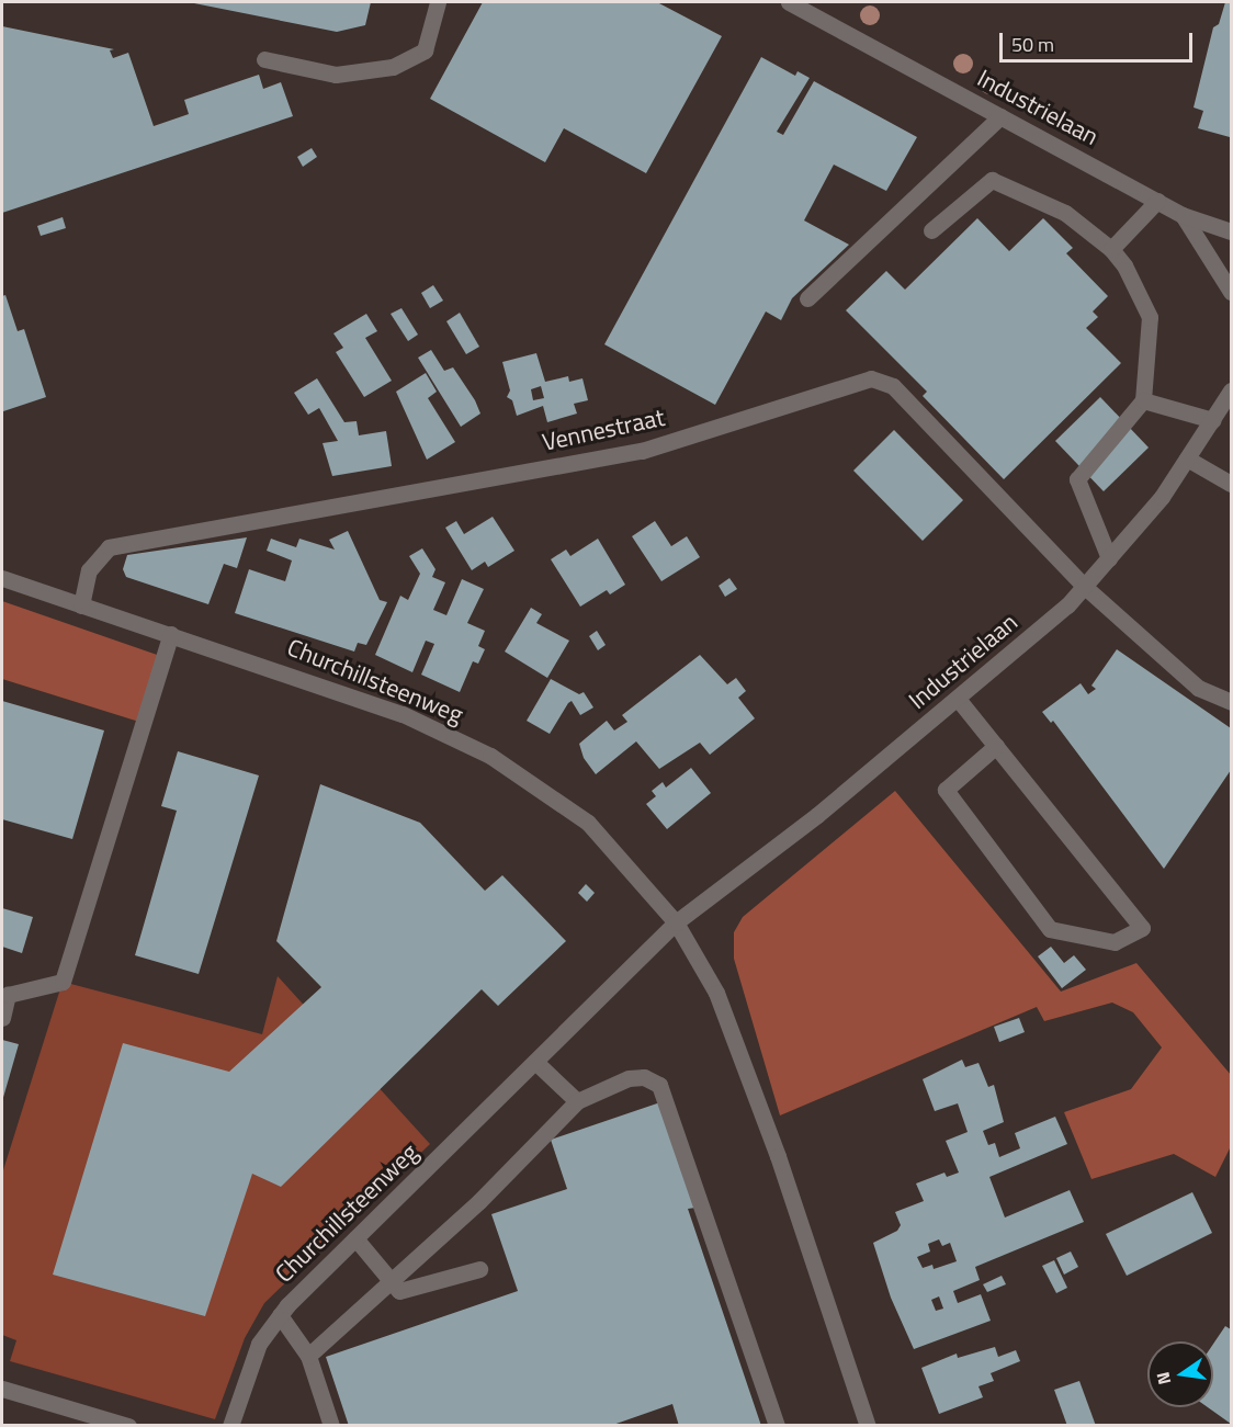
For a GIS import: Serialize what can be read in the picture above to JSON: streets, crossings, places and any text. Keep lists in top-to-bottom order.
{
  "streets": {
    "street": ["Industrielaan", "Vennestraat", "Churchillsteenweg"]
  },
  "crossings": [
    ["Industrielaan", "Vennestraat"],
    ["Industrielaan", "Churchillsteenweg"],
    ["Vennestraat", "Churchillsteenweg"]
  ],
  "scale_bar": "50 m",
  "north": "left"
}
